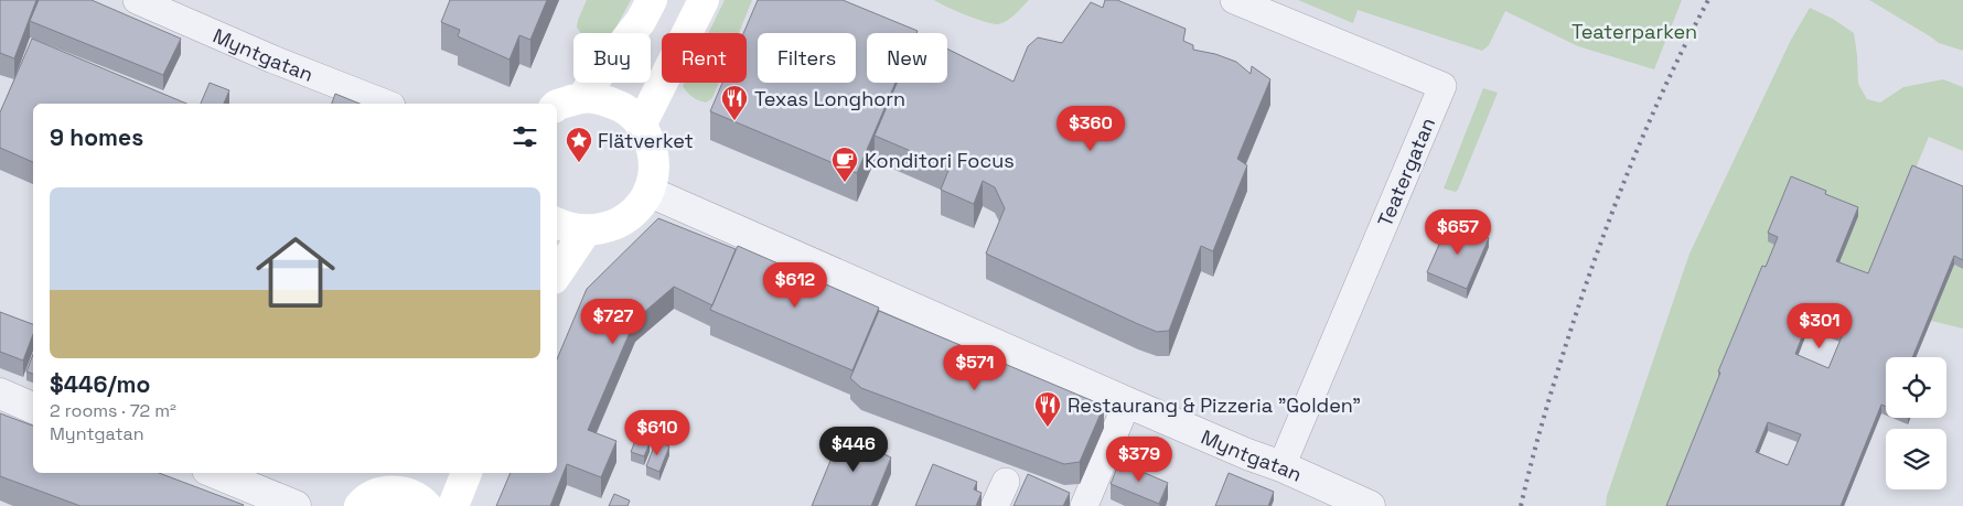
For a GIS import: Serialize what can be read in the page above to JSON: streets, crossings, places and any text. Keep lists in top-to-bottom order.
{
  "streets": {
    "street": ["Myntgatan", "Teatergatan"]
  },
  "crossings": [
    ["Myntgatan", "Teatergatan"]
  ],
  "parks": ["Teaterparken"],
  "places": {
    "restaurant": ["Texas Longhorn", "Restaurang & Pizzeria \"Golden\""],
    "place": ["Flätverket"],
    "cafe": ["Konditori Focus"]
  },
  "page": {
    "chip": [
      "Buy",
      "Rent",
      "Filters",
      "New"
    ],
    "heading": "9 homes",
    "price": [
      "$360",
      "$657",
      "$612",
      "$727",
      "$301",
      "$571",
      "$610",
      "$446",
      "$379"
    ],
    "list": [
      {
        "name": "$446/mo",
        "note": "2 rooms · 72 m² · Myntgatan"
      }
    ]
  }
}
